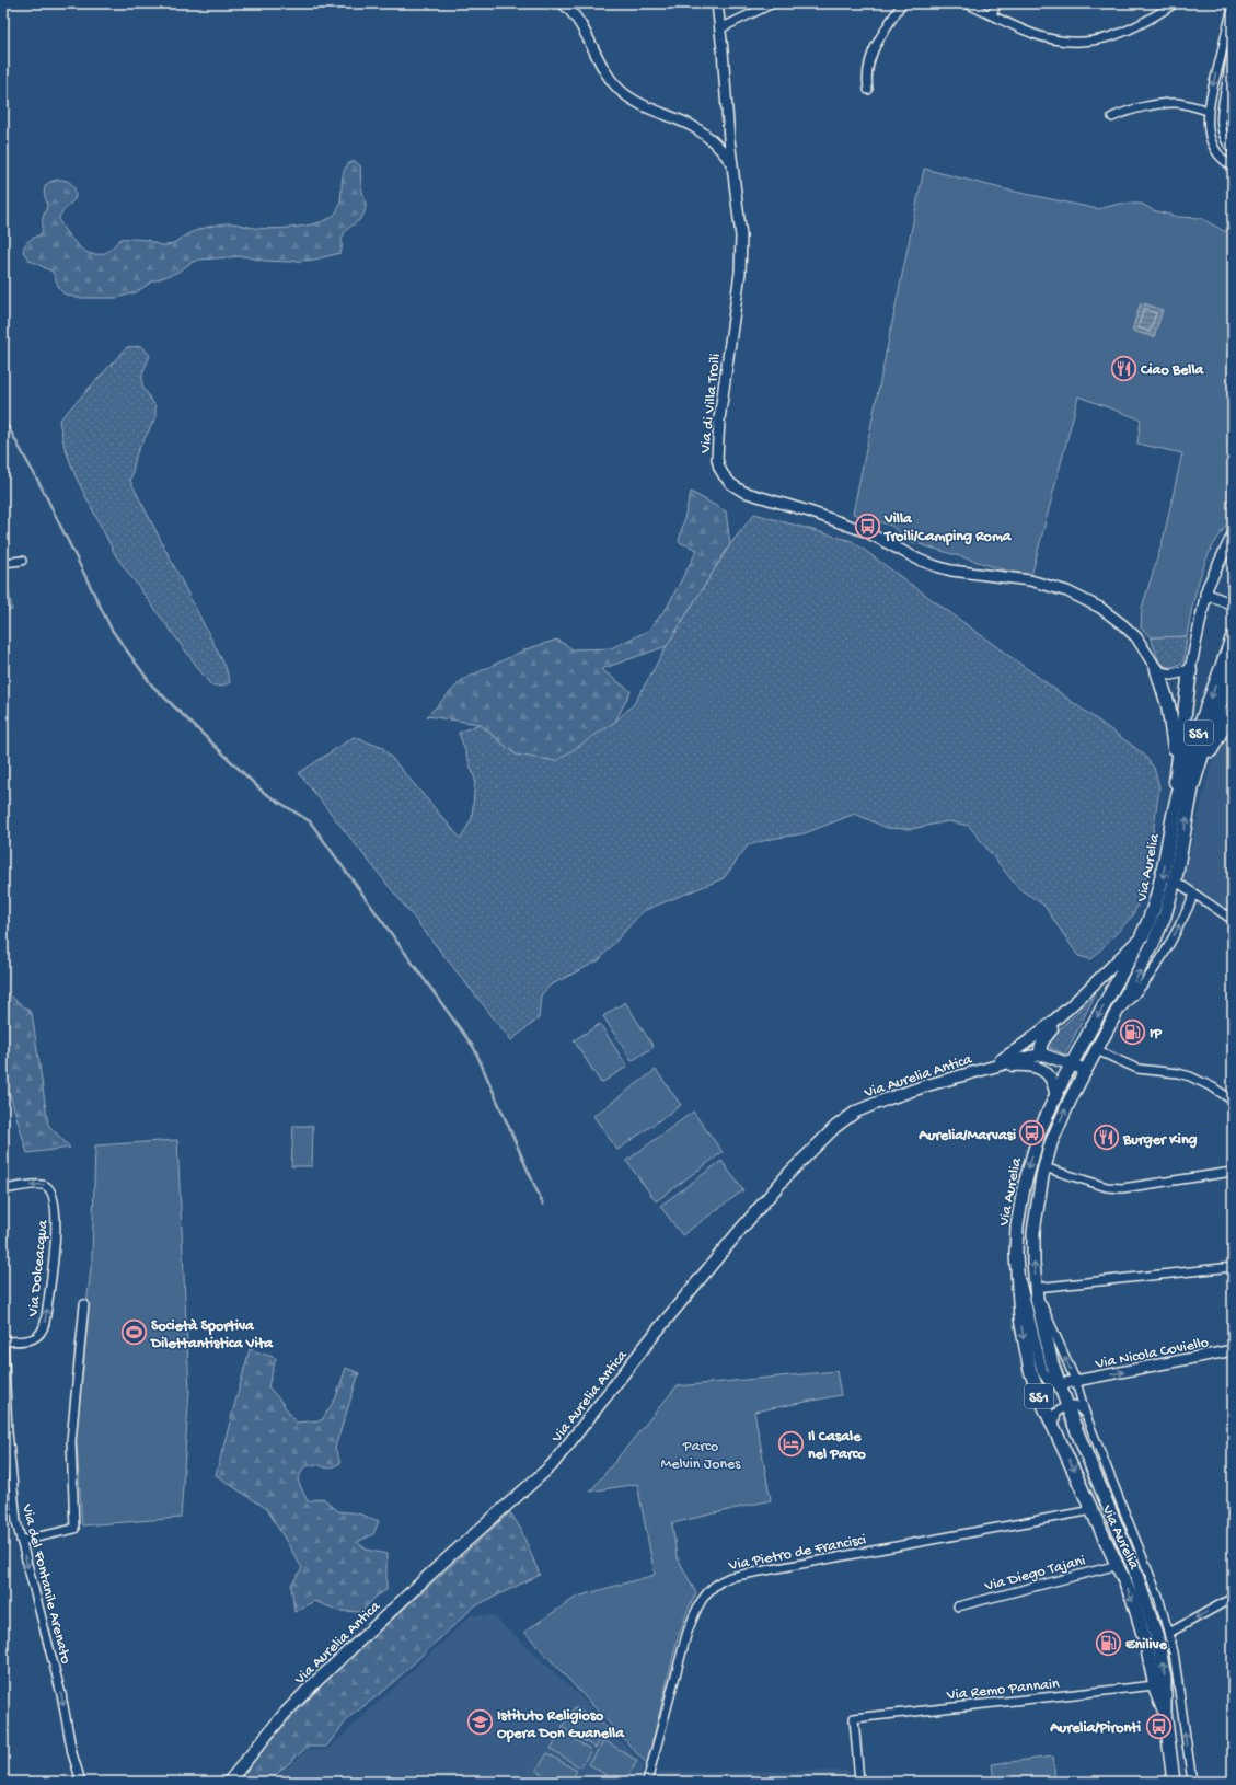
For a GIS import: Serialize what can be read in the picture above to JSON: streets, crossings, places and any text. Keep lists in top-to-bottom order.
{
  "streets": {
    "highway": ["SS1", "Via Aurelia"],
    "main road": ["Via Aurelia Antica"],
    "street": [
      "Via di Villa Troili",
      "Via Dolceacqua",
      "Via Nicola Coviello",
      "Via Pietro de Francisci",
      "Via Diego Tajani",
      "Via del Fontanile Arenato",
      "Via Remo Pannain"
    ]
  },
  "crossings": [
    ["Via Aurelia", "Via Nicola Coviello"],
    ["Via Aurelia", "Via Pietro de Francisci"],
    ["Via Aurelia", "Via Diego Tajani"],
    ["Via Aurelia", "Via Remo Pannain"],
    ["Via Dolceacqua", "Via del Fontanile Arenato"]
  ],
  "one_way": ["Via del Fontanile Arenato"],
  "parks": ["Parco Melvin Jones"],
  "places": {
    "restaurant": ["Ciao Bella", "Burger King"],
    "bus stop": ["Villa Troili/Camping Roma", "Aurelia/Marvasi", "Aurelia/Pironti"],
    "fuel station": ["IP", "Enilive"],
    "sports": ["Società Sportiva Dilettantistica Vita"],
    "hotel": ["Il Casale nel Parco"],
    "school or university": ["Istituto Religioso Opera Don Guanella"]
  }
}
